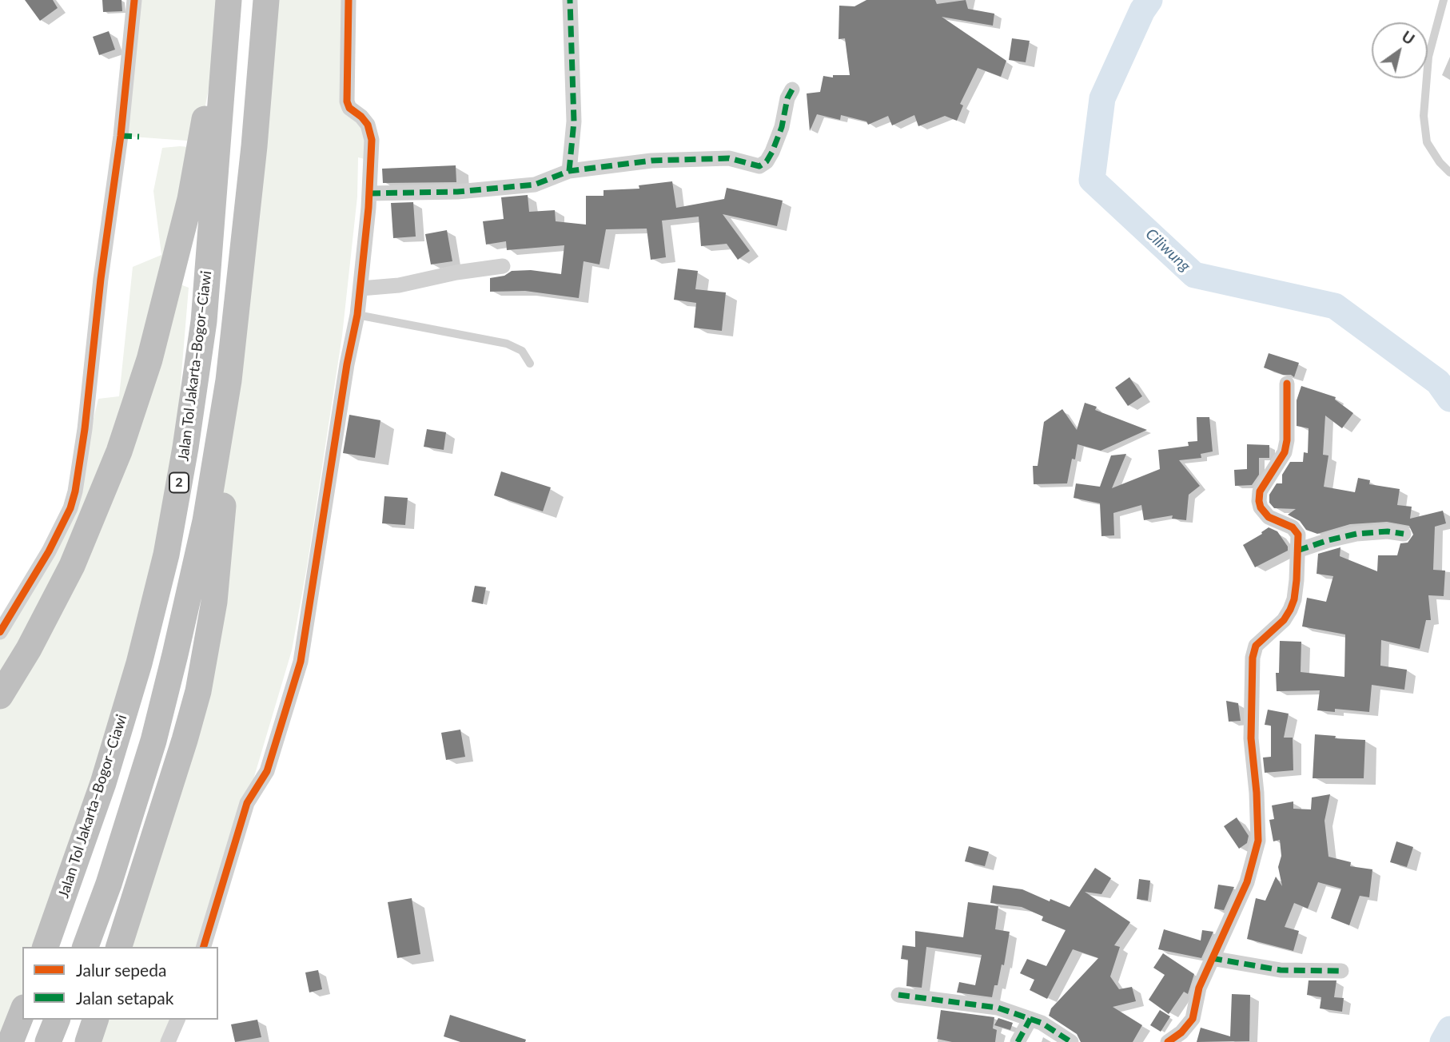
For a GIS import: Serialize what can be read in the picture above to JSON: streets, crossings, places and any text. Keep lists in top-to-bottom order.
{
  "streets": {
    "highway": ["Jalan Tol Jakarta–Bogor–Ciawi", "2"]
  },
  "water": ["Ciliwung"],
  "legend": ["Jalur sepeda", "Jalan setapak"],
  "north": "top right"
}
